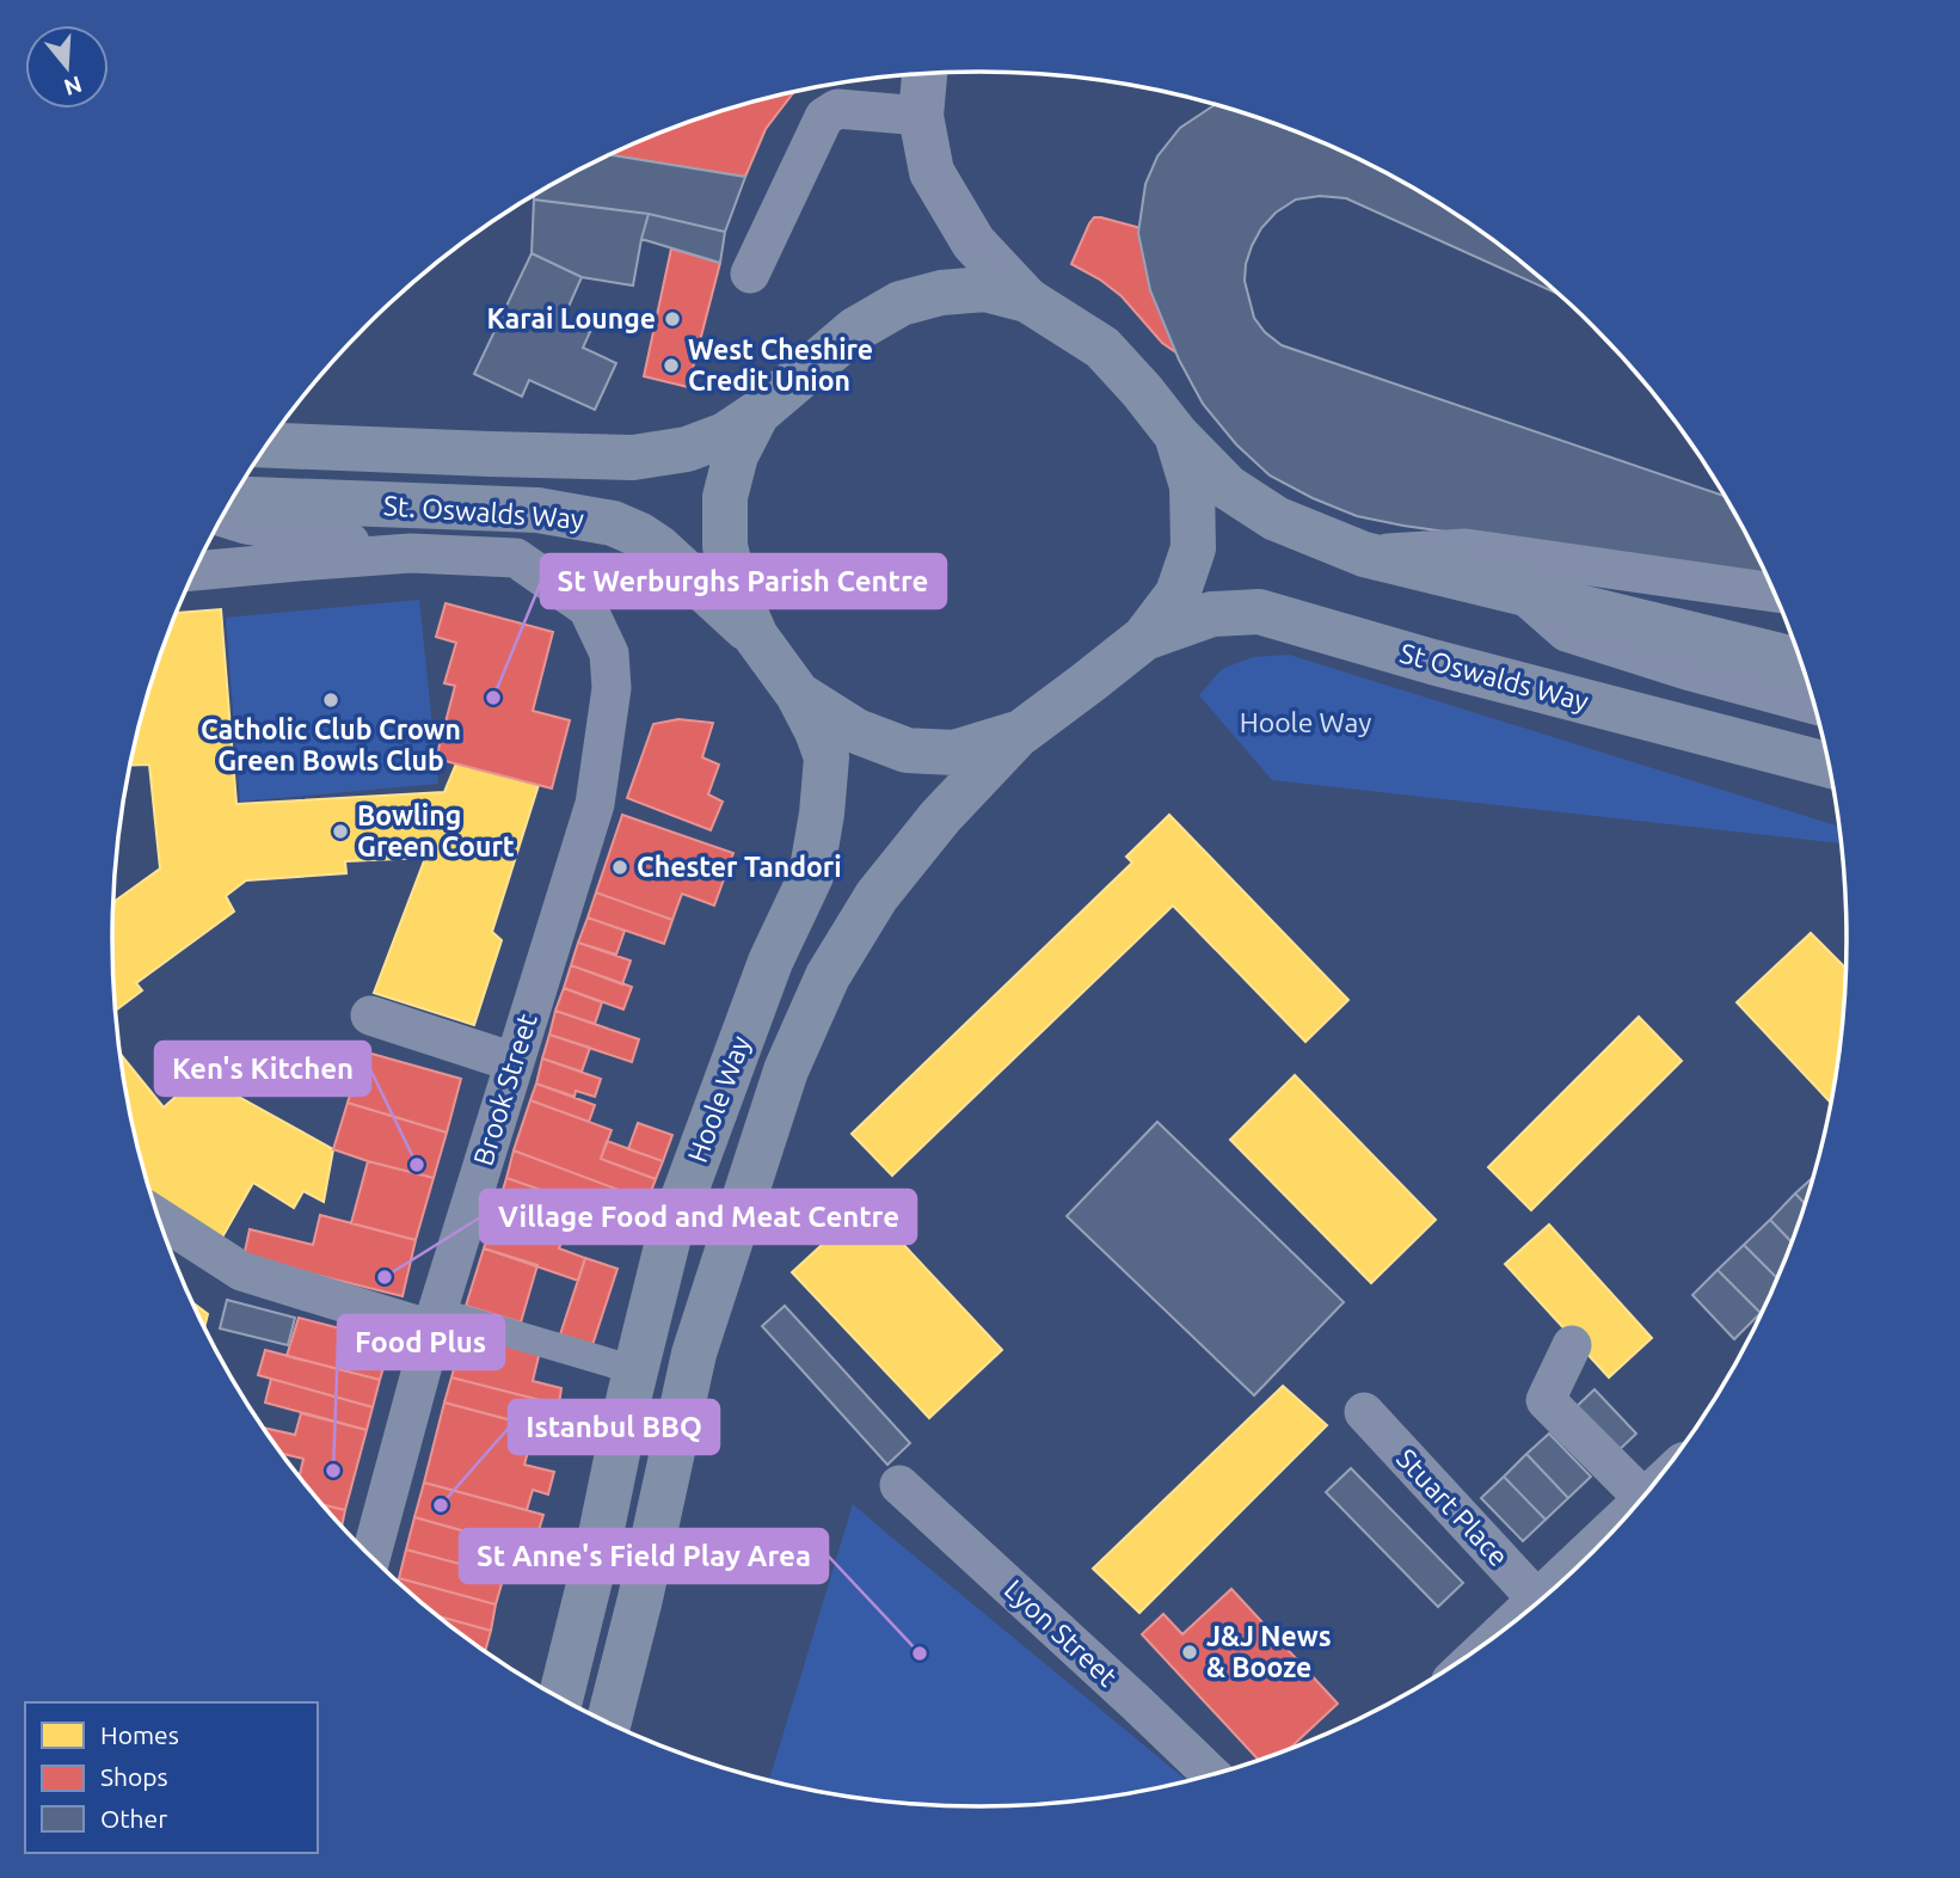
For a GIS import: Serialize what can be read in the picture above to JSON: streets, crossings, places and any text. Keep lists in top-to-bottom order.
{
  "streets": {
    "highway": ["St. Oswalds Way", "St Oswalds Way", "Hoole Way"],
    "street": ["Brook Street", "Stuart Place", "Lyon Street"]
  },
  "parks": ["Hoole Way"],
  "places": [
    "Karai Lounge",
    "West Cheshire Credit Union",
    "St Werburghs Parish Centre",
    "Catholic Club Crown Green Bowls Club",
    "Bowling Green Court",
    "Chester Tandori",
    "Ken's Kitchen",
    "Village Food and Meat Centre",
    "Food Plus",
    "Istanbul BBQ",
    "J&J News & Booze",
    "St Anne's Field Play Area"
  ],
  "legend": ["Homes", "Shops", "Other"],
  "north": "bottom"
}
